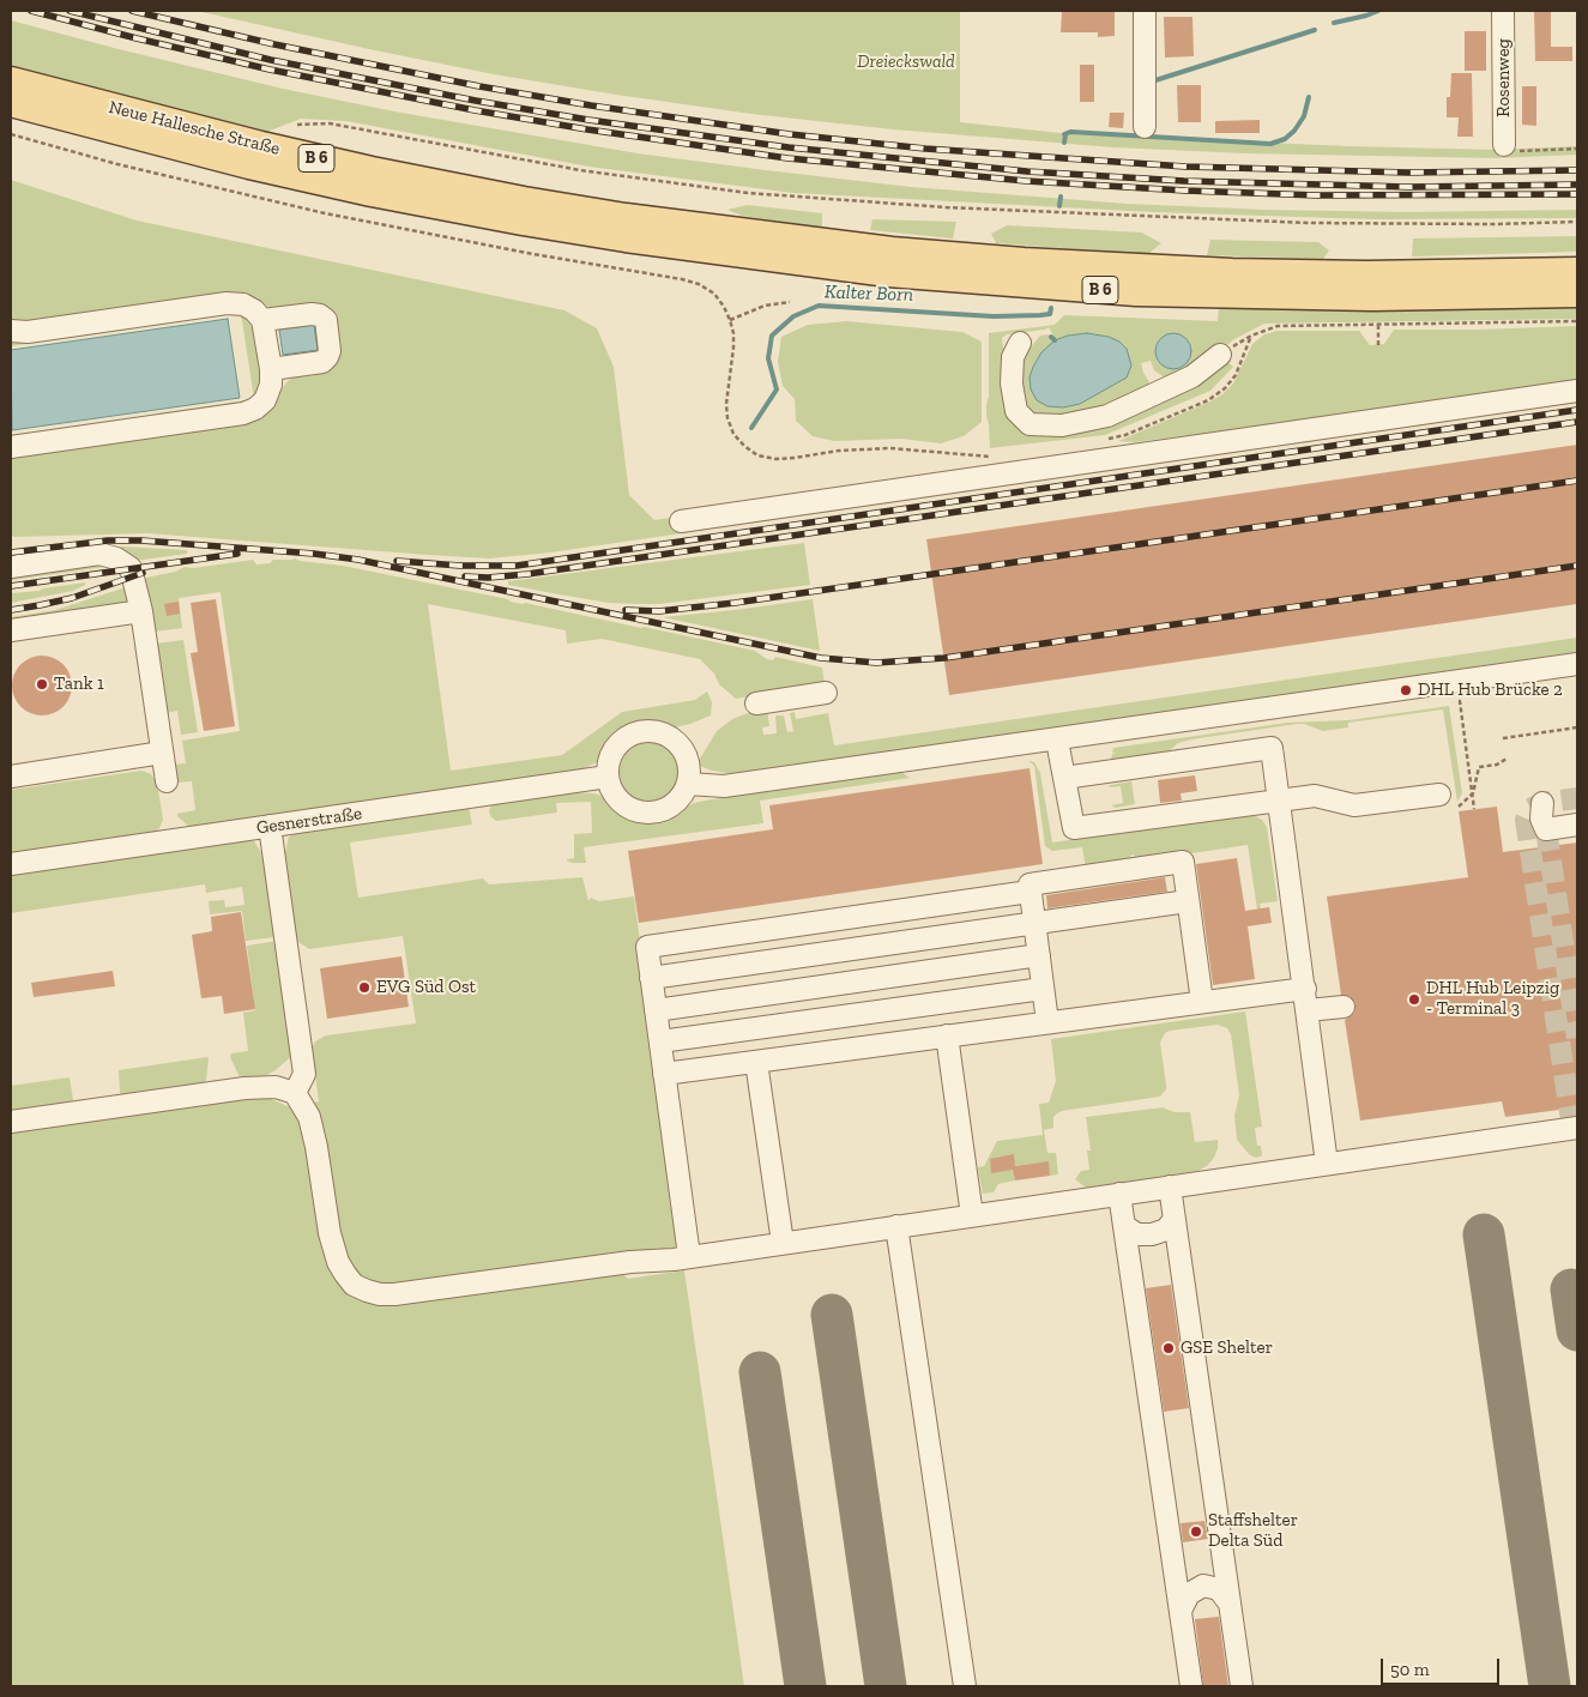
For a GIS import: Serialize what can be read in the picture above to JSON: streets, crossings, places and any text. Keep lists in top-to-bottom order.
{
  "streets": {
    "main road": ["Neue Hallesche Straße", "B 6"],
    "street": ["Rosenweg", "Gesnerstraße"]
  },
  "crossings": [
    ["Neue Hallesche Straße", "B 6"]
  ],
  "water": ["Kalter Born"],
  "parks": ["Dreieckswald"],
  "places": [
    "Tank 1",
    "DHL Hub Brücke 2",
    "EVG Süd Ost",
    "DHL Hub Leipzig - Terminal 3",
    "GSE Shelter",
    "Staffshelter Delta Süd"
  ],
  "scale_bar": "50 m"
}
